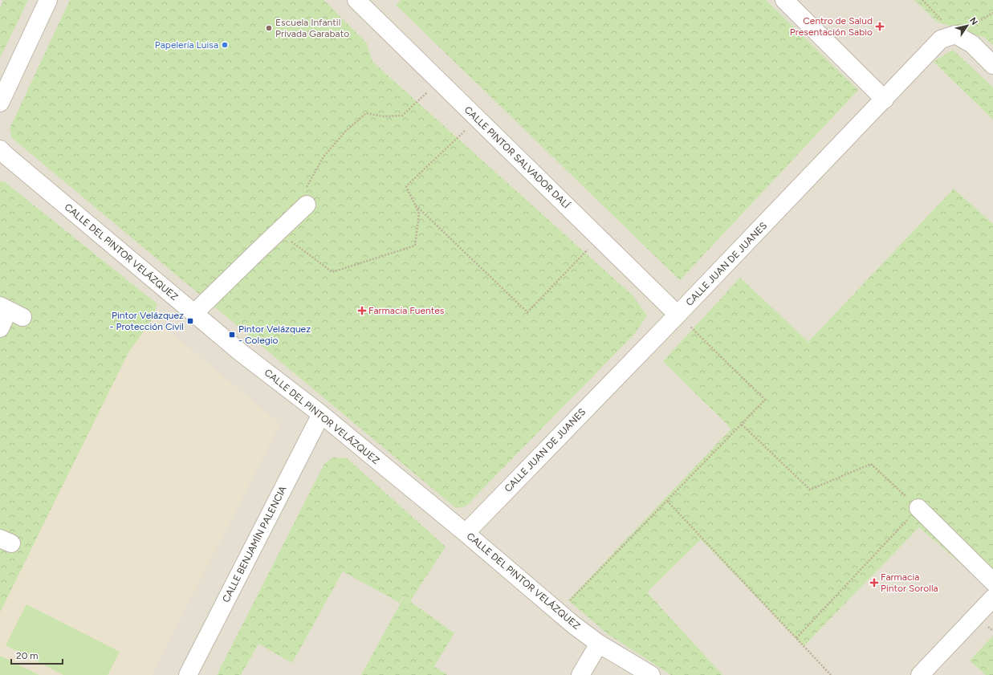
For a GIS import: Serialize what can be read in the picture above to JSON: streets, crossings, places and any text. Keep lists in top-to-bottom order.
{
  "streets": {
    "street": [
      "CALLE PINTOR SALVADOR DALÍ",
      "CALLE DEL PINTOR VELÁZQUEZ",
      "CALLE JUAN DE JUANES",
      "CALLE BENJAMÍN PALENCIA"
    ]
  },
  "crossings": [
    ["CALLE PINTOR SALVADOR DALÍ", "CALLE JUAN DE JUANES"],
    ["CALLE DEL PINTOR VELÁZQUEZ", "CALLE JUAN DE JUANES"],
    ["CALLE DEL PINTOR VELÁZQUEZ", "CALLE BENJAMÍN PALENCIA"]
  ],
  "places": {
    "health": ["Centro de Salud Presentación Sabio", "Farmacia Fuentes", "Farmacia Pintor Sorolla"],
    "other": ["Escuela Infantil Privada Garabato", "Papelería Luisa"],
    "transit": ["Pintor Velázquez - Protección Civil", "Pintor Velázquez - Colegio"]
  },
  "scale_bar": "20 m",
  "north": "top right"
}
